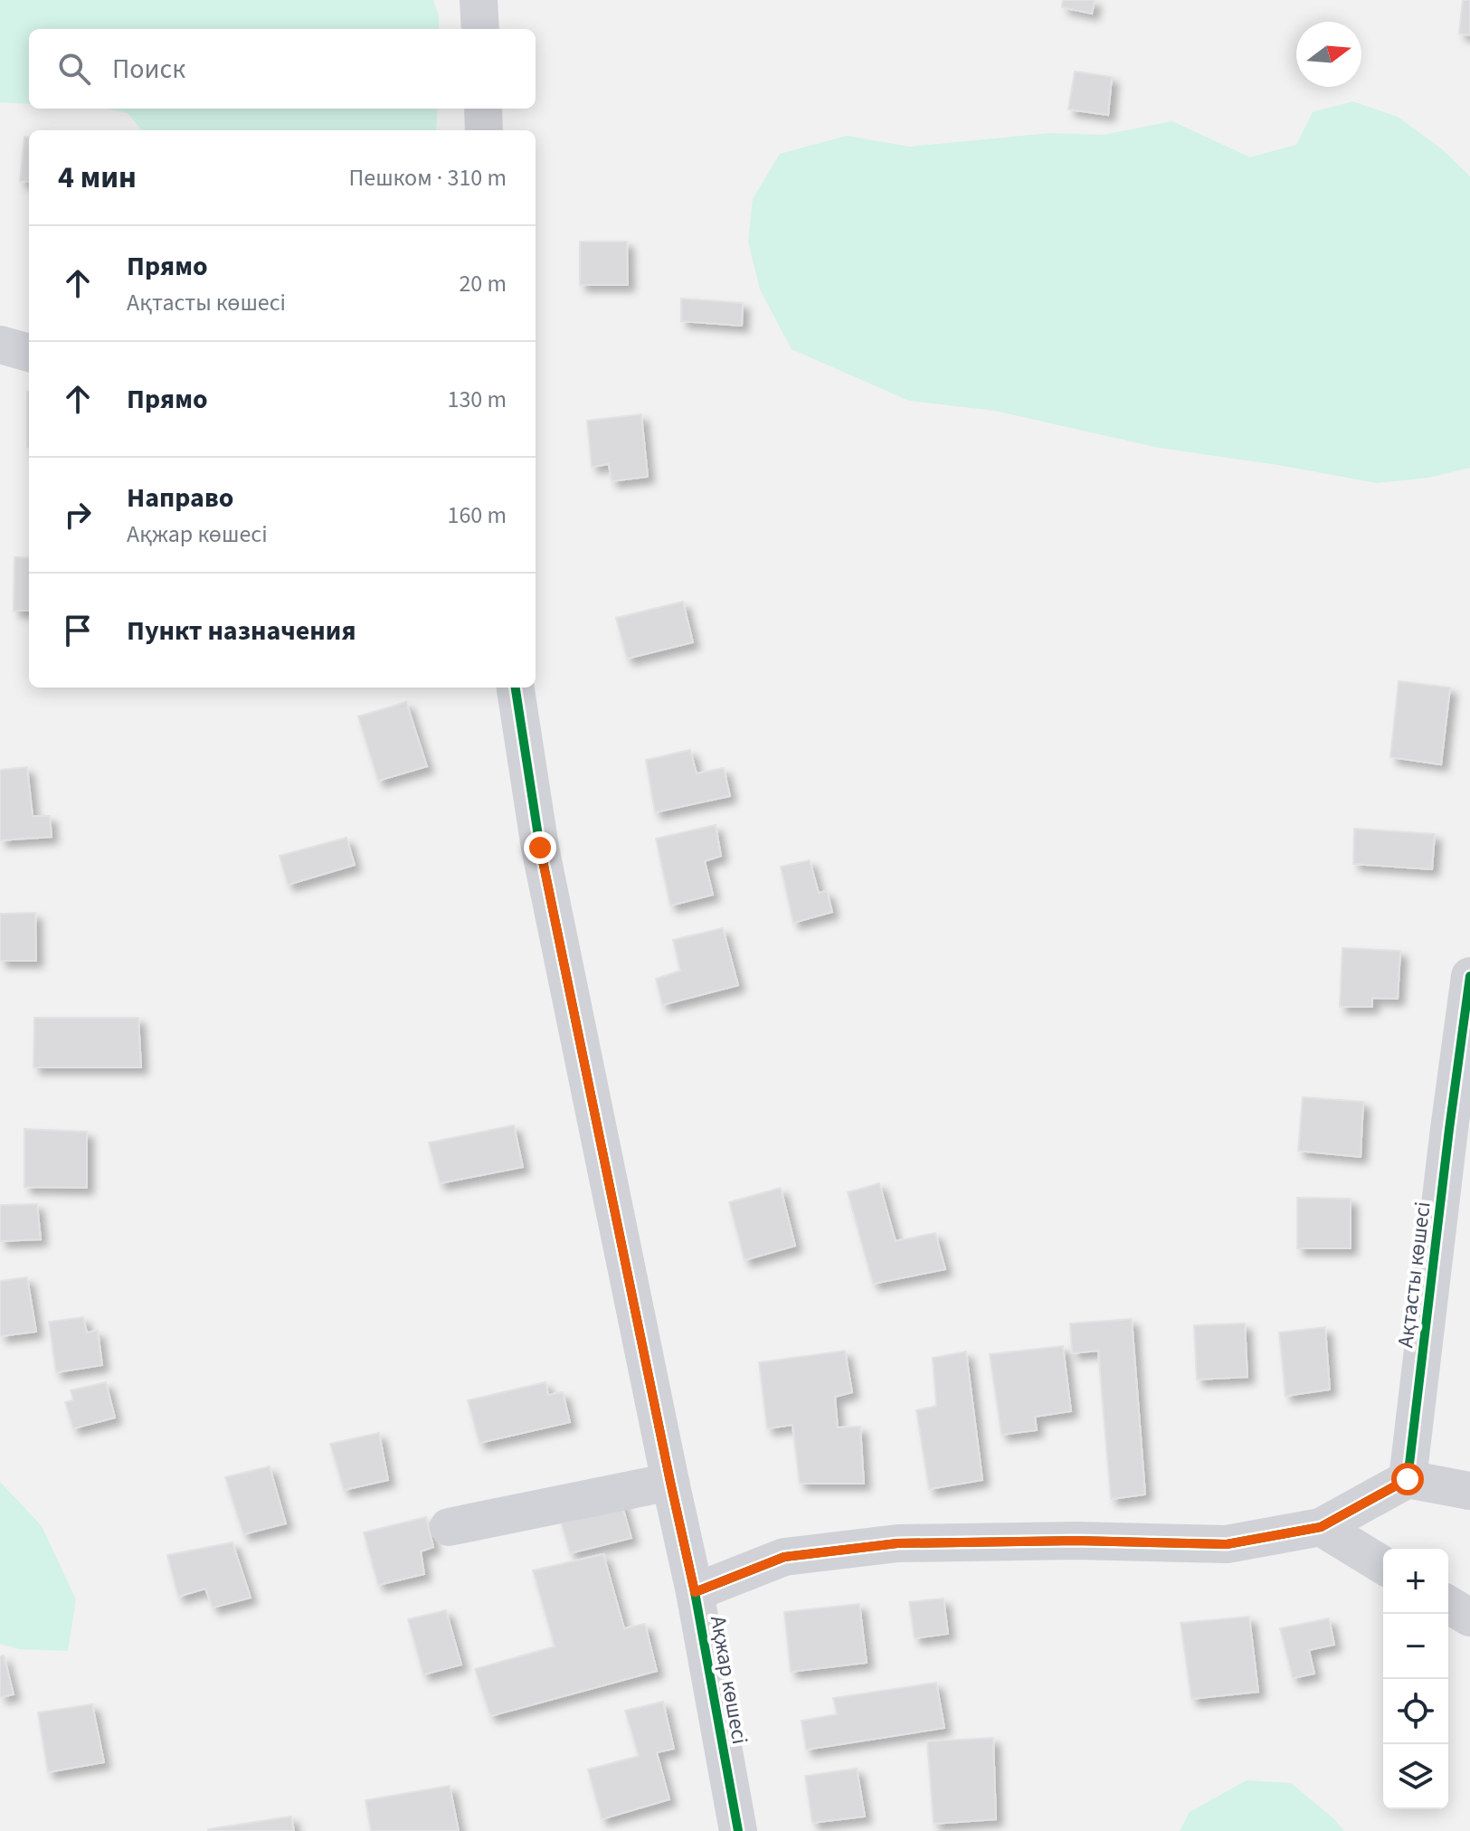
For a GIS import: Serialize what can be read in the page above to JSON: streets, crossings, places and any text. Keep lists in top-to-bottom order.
{
  "streets": {
    "street": ["Ақтасты көшесі", "Ақжар көшесі"]
  },
  "north": "right",
  "page": {
    "search": "Поиск",
    "heading": ["4 мин", "Пешком · 310 m"],
    "list": [
      ["Прямо", "Ақтасты көшесі", "20 m"],
      ["Прямо", "130 m"],
      ["Направо", "Ақжар көшесі", "160 m"],
      "Пункт назначения"
    ],
    "map_buttons": ["+", "−"]
  }
}
